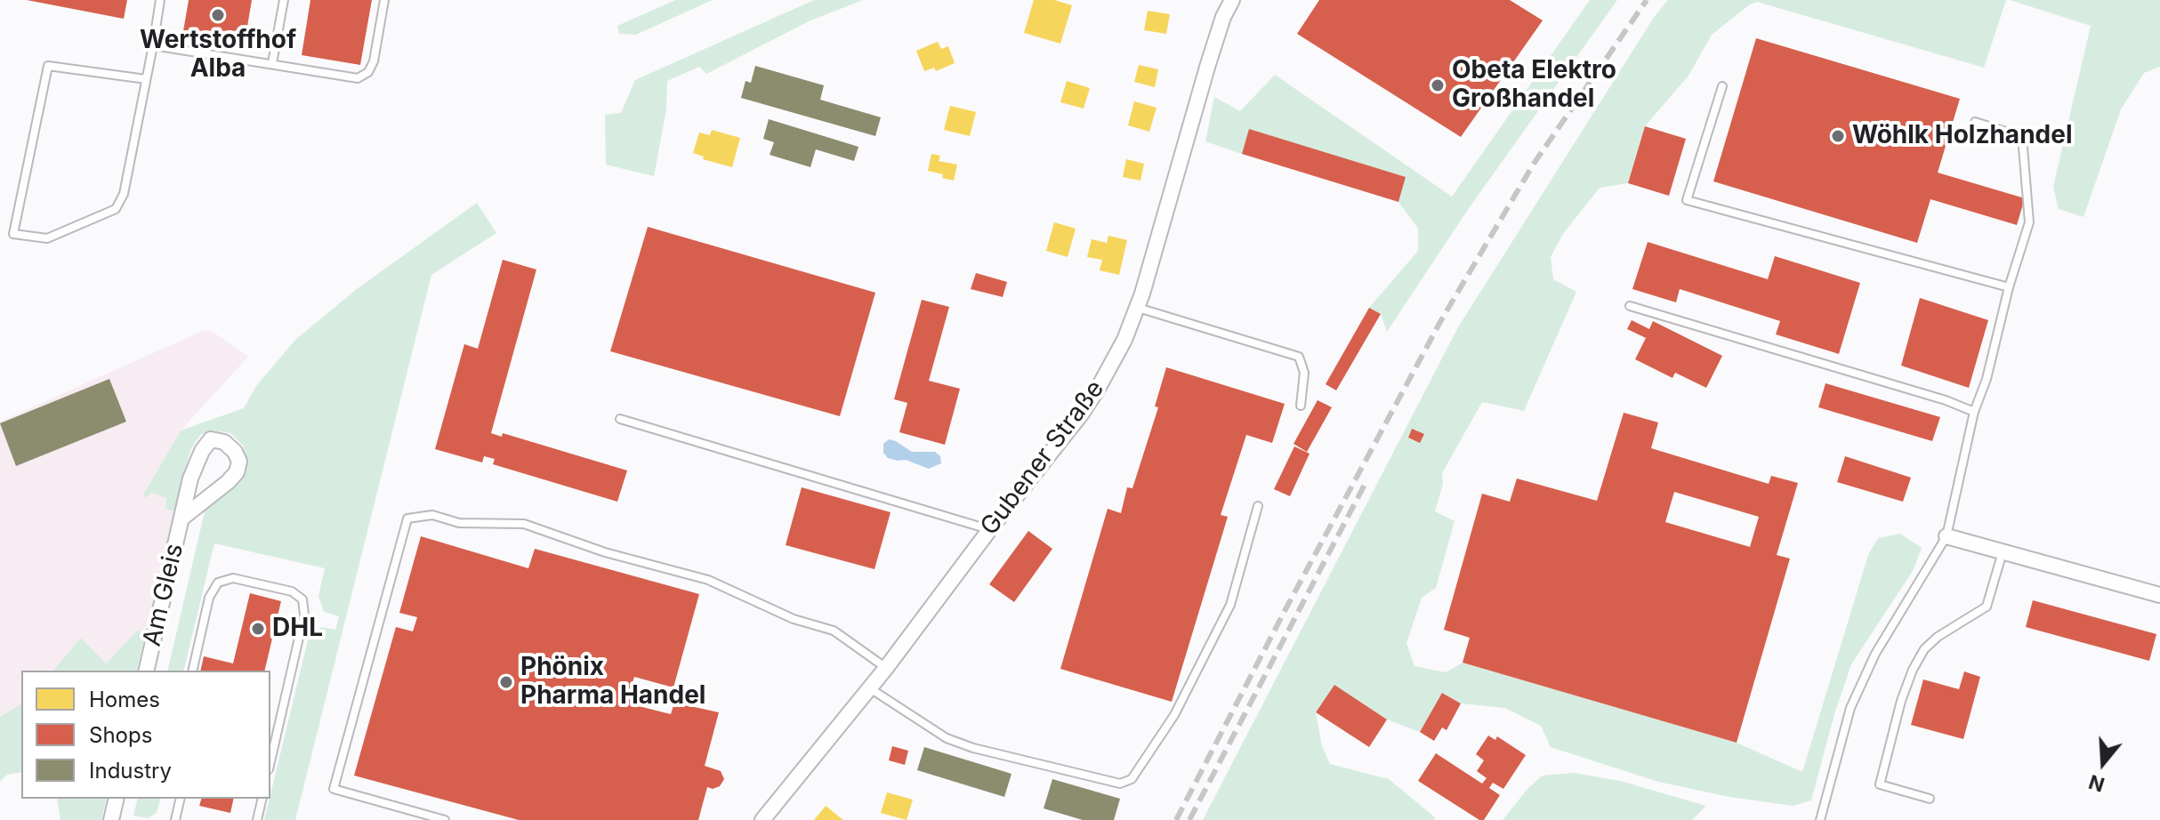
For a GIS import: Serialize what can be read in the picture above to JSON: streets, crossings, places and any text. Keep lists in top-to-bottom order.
{
  "streets": {
    "street": ["Gubener Straße", "Am Gleis"]
  },
  "places": [
    "Wertstoffhof Alba",
    "Obeta Elektro Großhandel",
    "Wöhlk Holzhandel",
    "DHL",
    "Phönix Pharma Handel"
  ],
  "legend": ["Homes", "Shops", "Industry"],
  "north": "bottom"
}
